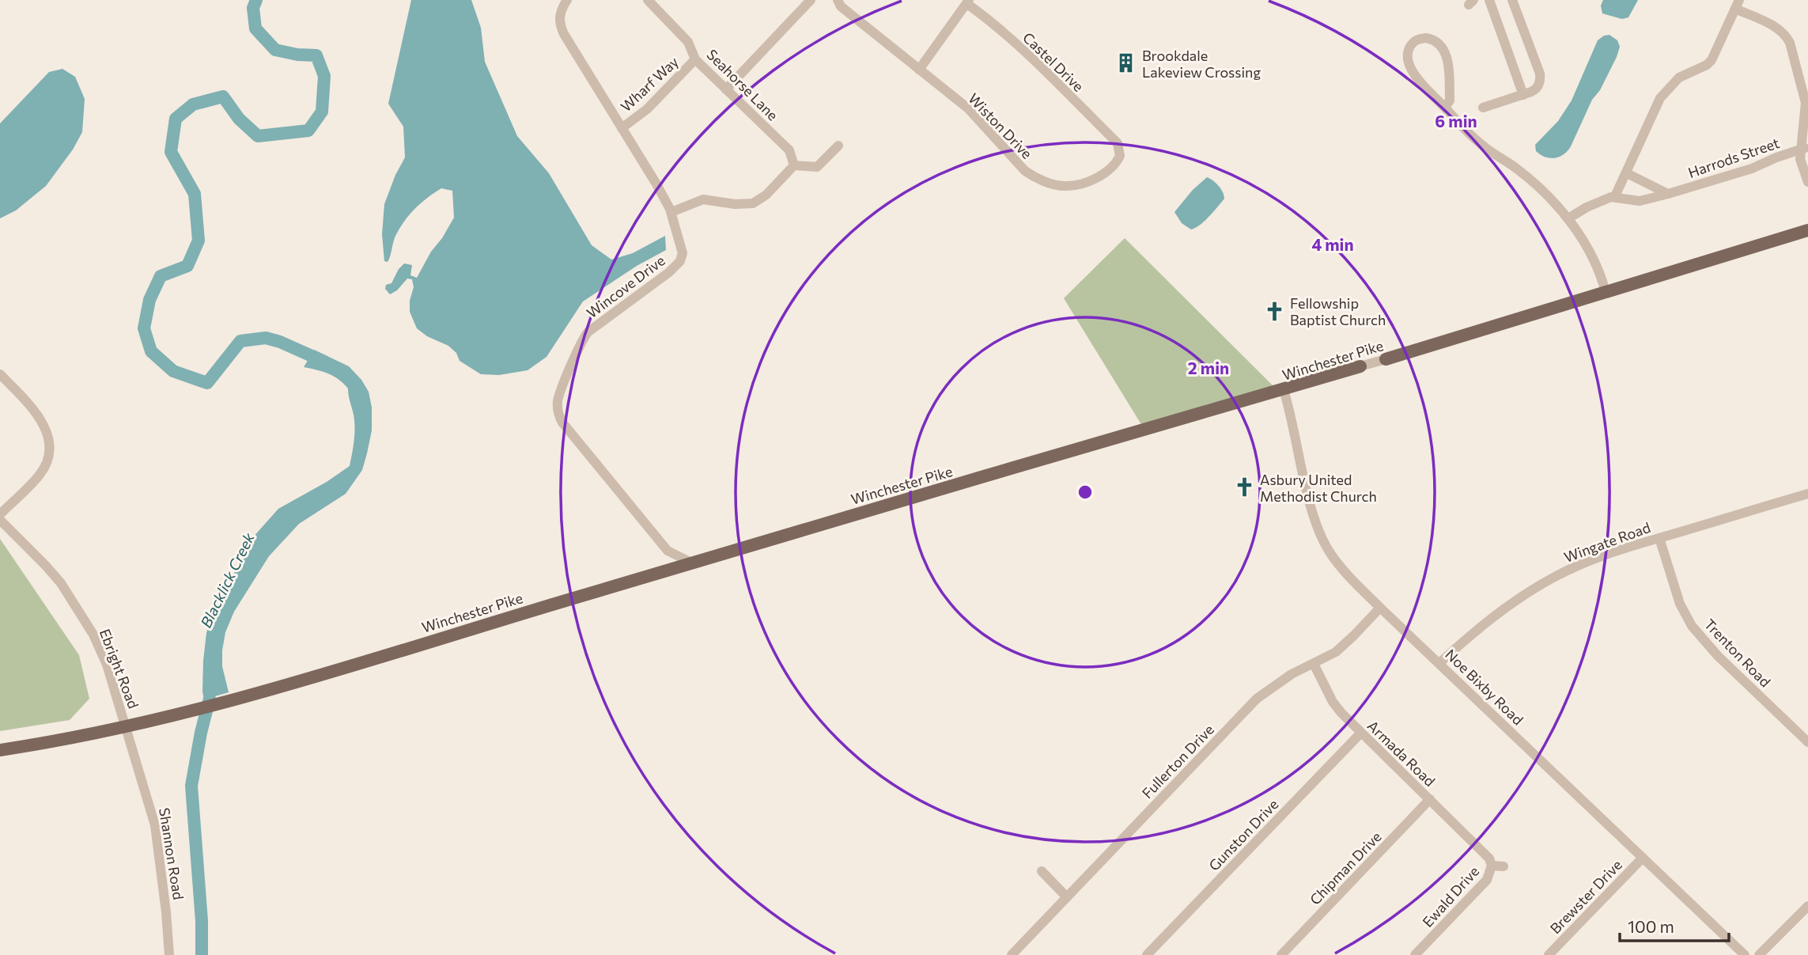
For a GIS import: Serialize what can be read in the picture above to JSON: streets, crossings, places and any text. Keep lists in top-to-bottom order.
{
  "streets": {
    "main road": ["Winchester Pike"],
    "street": [
      "Castel Drive",
      "Wharf Way",
      "Seahorse Lane",
      "Wiston Drive",
      "Harrods Street",
      "Wincove Drive",
      "Wingate Road",
      "Trenton Road",
      "Ebright Road",
      "Noe Bixby Road",
      "Armada Road",
      "Fullerton Drive",
      "Gunston Drive",
      "Shannon Road",
      "Chipman Drive",
      "Ewald Drive",
      "Brewster Drive"
    ]
  },
  "crossings": [
    ["Castel Drive", "Wiston Drive"],
    ["Wharf Way", "Seahorse Lane"],
    ["Wharf Way", "Wincove Drive"],
    ["Wincove Drive", "Winchester Pike"],
    ["Winchester Pike", "Ebright Road"],
    ["Winchester Pike", "Noe Bixby Road"],
    ["Winchester Pike", "Shannon Road"],
    ["Wingate Road", "Trenton Road"],
    ["Wingate Road", "Noe Bixby Road"],
    ["Ebright Road", "Shannon Road"],
    ["Noe Bixby Road", "Fullerton Drive"],
    ["Noe Bixby Road", "Brewster Drive"],
    ["Armada Road", "Fullerton Drive"],
    ["Armada Road", "Gunston Drive"],
    ["Armada Road", "Chipman Drive"],
    ["Armada Road", "Ewald Drive"]
  ],
  "water": ["Blacklick Creek"],
  "places": {
    "building": ["Brookdale Lakeview Crossing"],
    "church": ["Fellowship Baptist Church", "Asbury United Methodist Church"]
  },
  "scale_bar": "100 m",
  "rings": ["6 min", "4 min", "2 min"]
}
